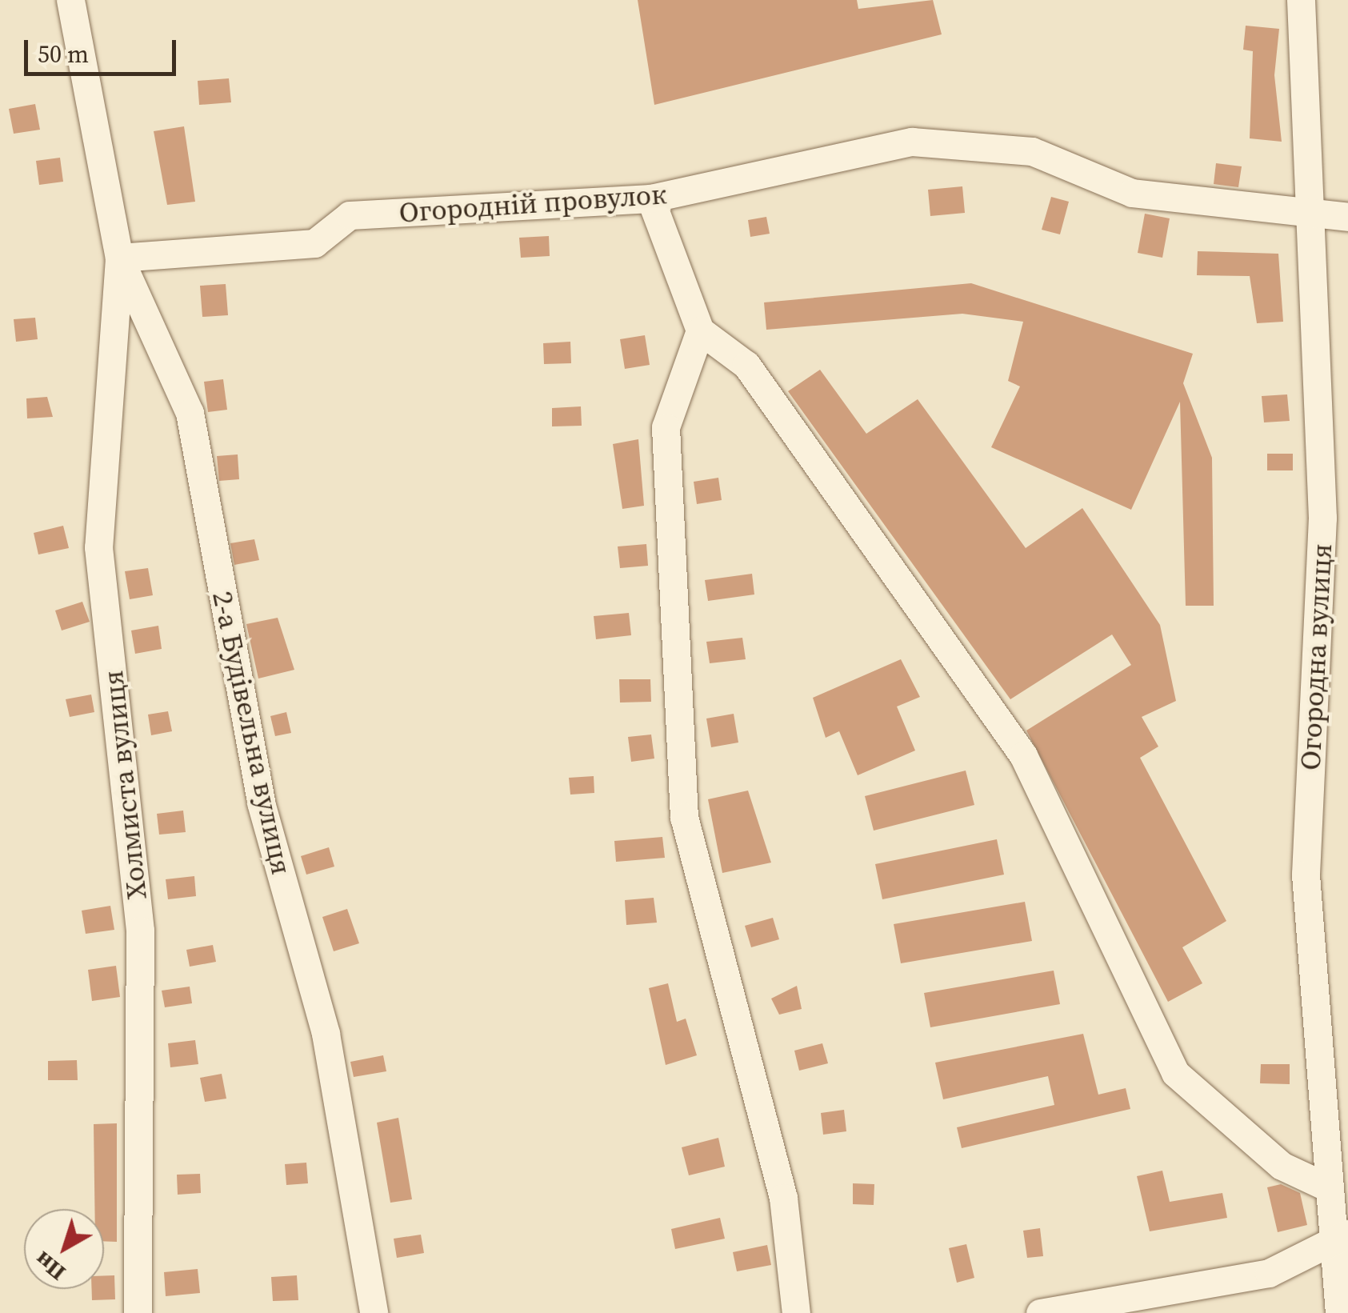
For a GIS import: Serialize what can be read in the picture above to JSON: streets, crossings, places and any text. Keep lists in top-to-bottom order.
{
  "streets": {
    "street": [
      "Огородній провулок",
      "Огородна вулиця",
      "2-а Будівельна вулиця",
      "Холмиста вулиця"
    ]
  },
  "crossings": [
    ["Огородній провулок", "Огородна вулиця"],
    ["Огородній провулок", "2-а Будівельна вулиця"],
    ["Огородній провулок", "Холмиста вулиця"],
    ["2-а Будівельна вулиця", "Холмиста вулиця"]
  ],
  "scale_bar": "50 m",
  "north": "bottom left"
}
